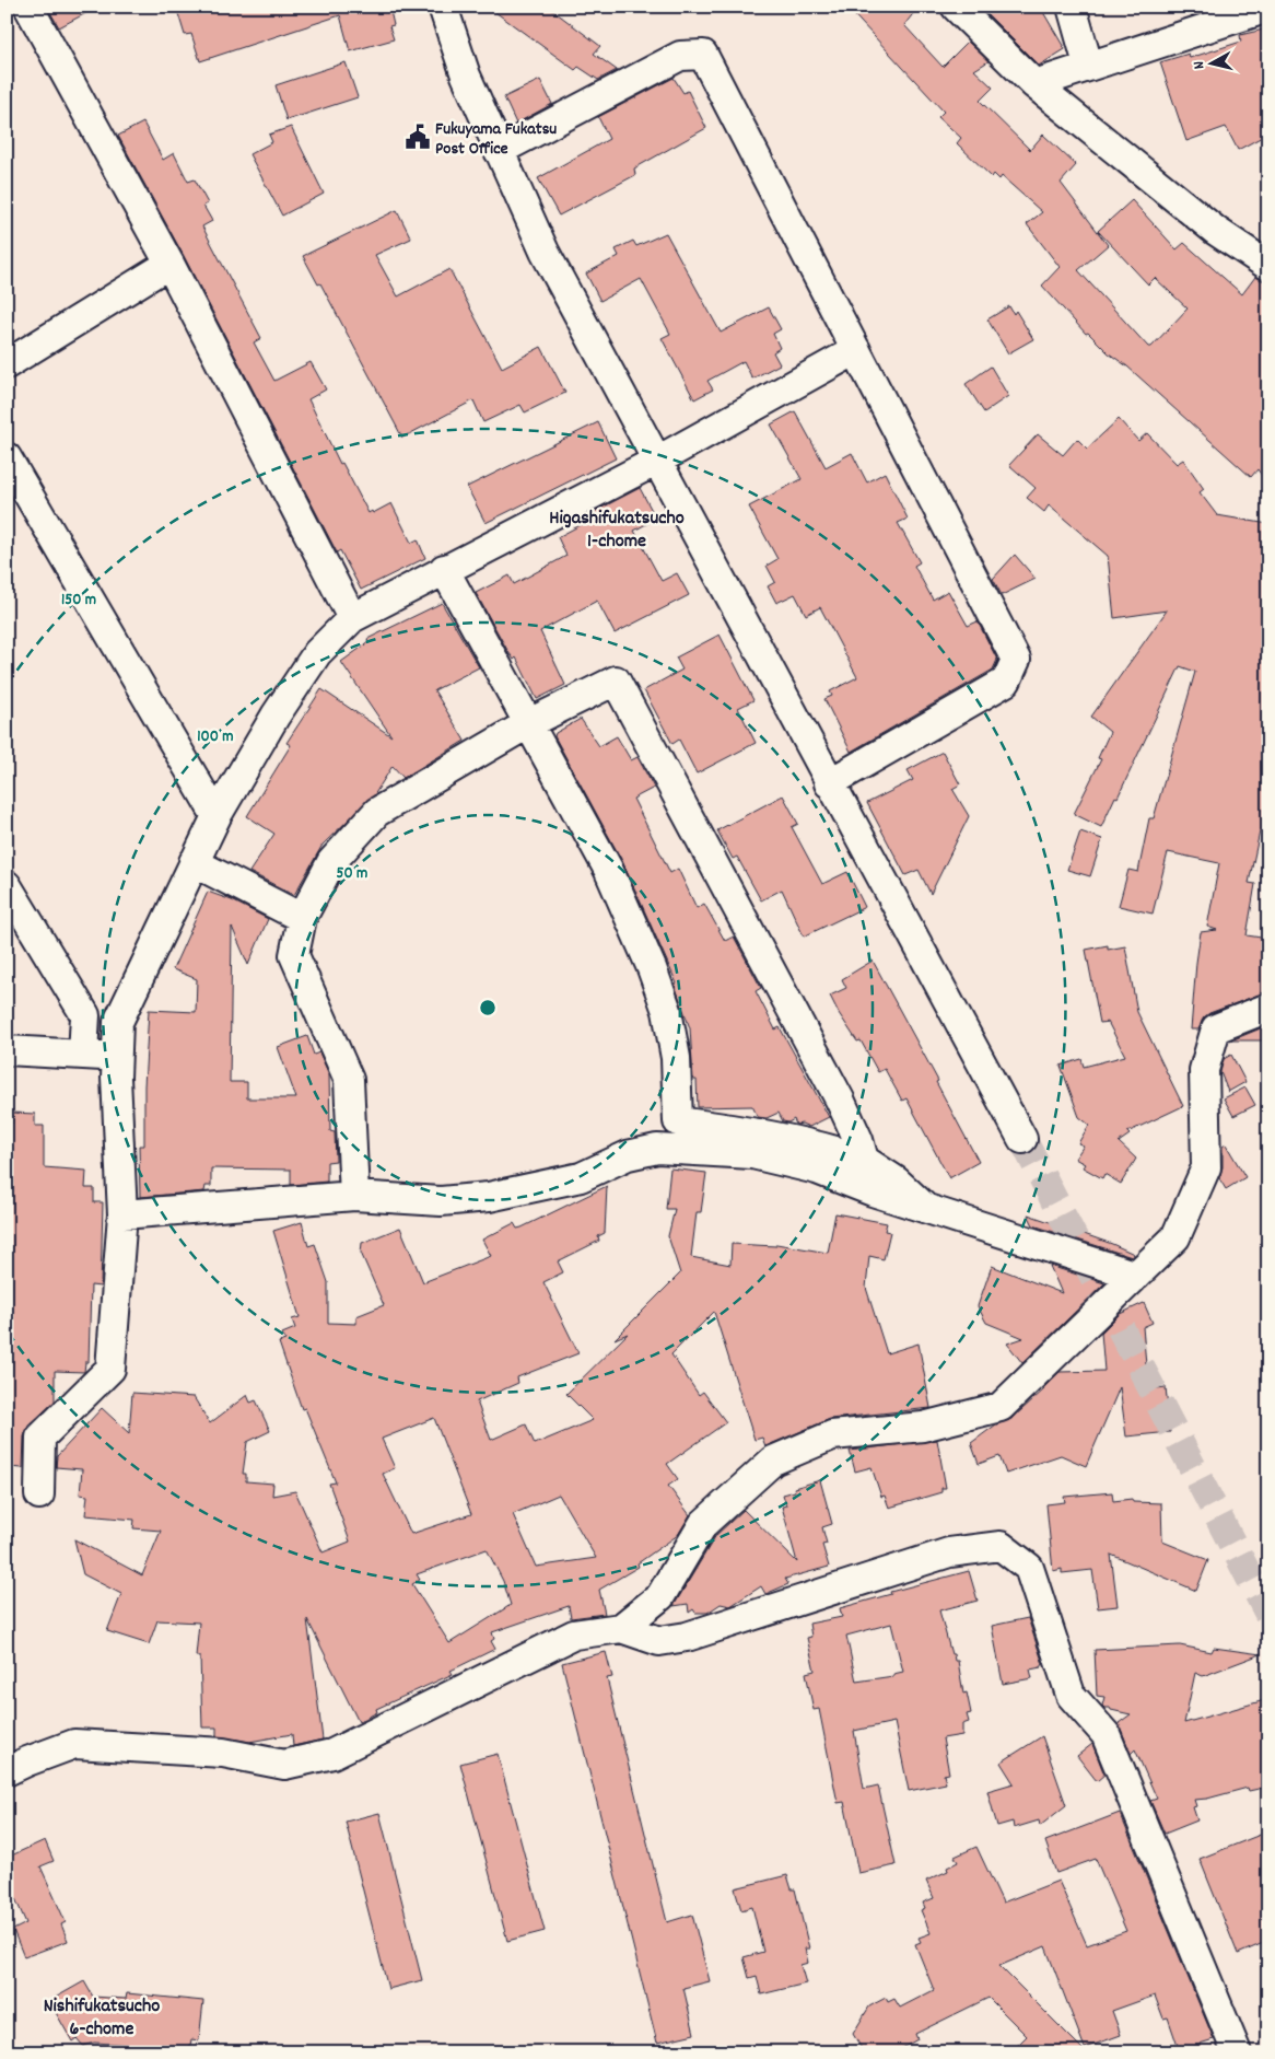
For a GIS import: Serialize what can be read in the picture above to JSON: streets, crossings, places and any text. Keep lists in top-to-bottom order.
{
  "districts": ["Higashifukatsucho 1-chome", "Nishifukatsucho 6-chome"],
  "places": {
    "public building": ["Fukuyama Fukatsu Post Office"]
  },
  "north": "left",
  "rings": ["150 m", "100 m", "50 m"]
}
